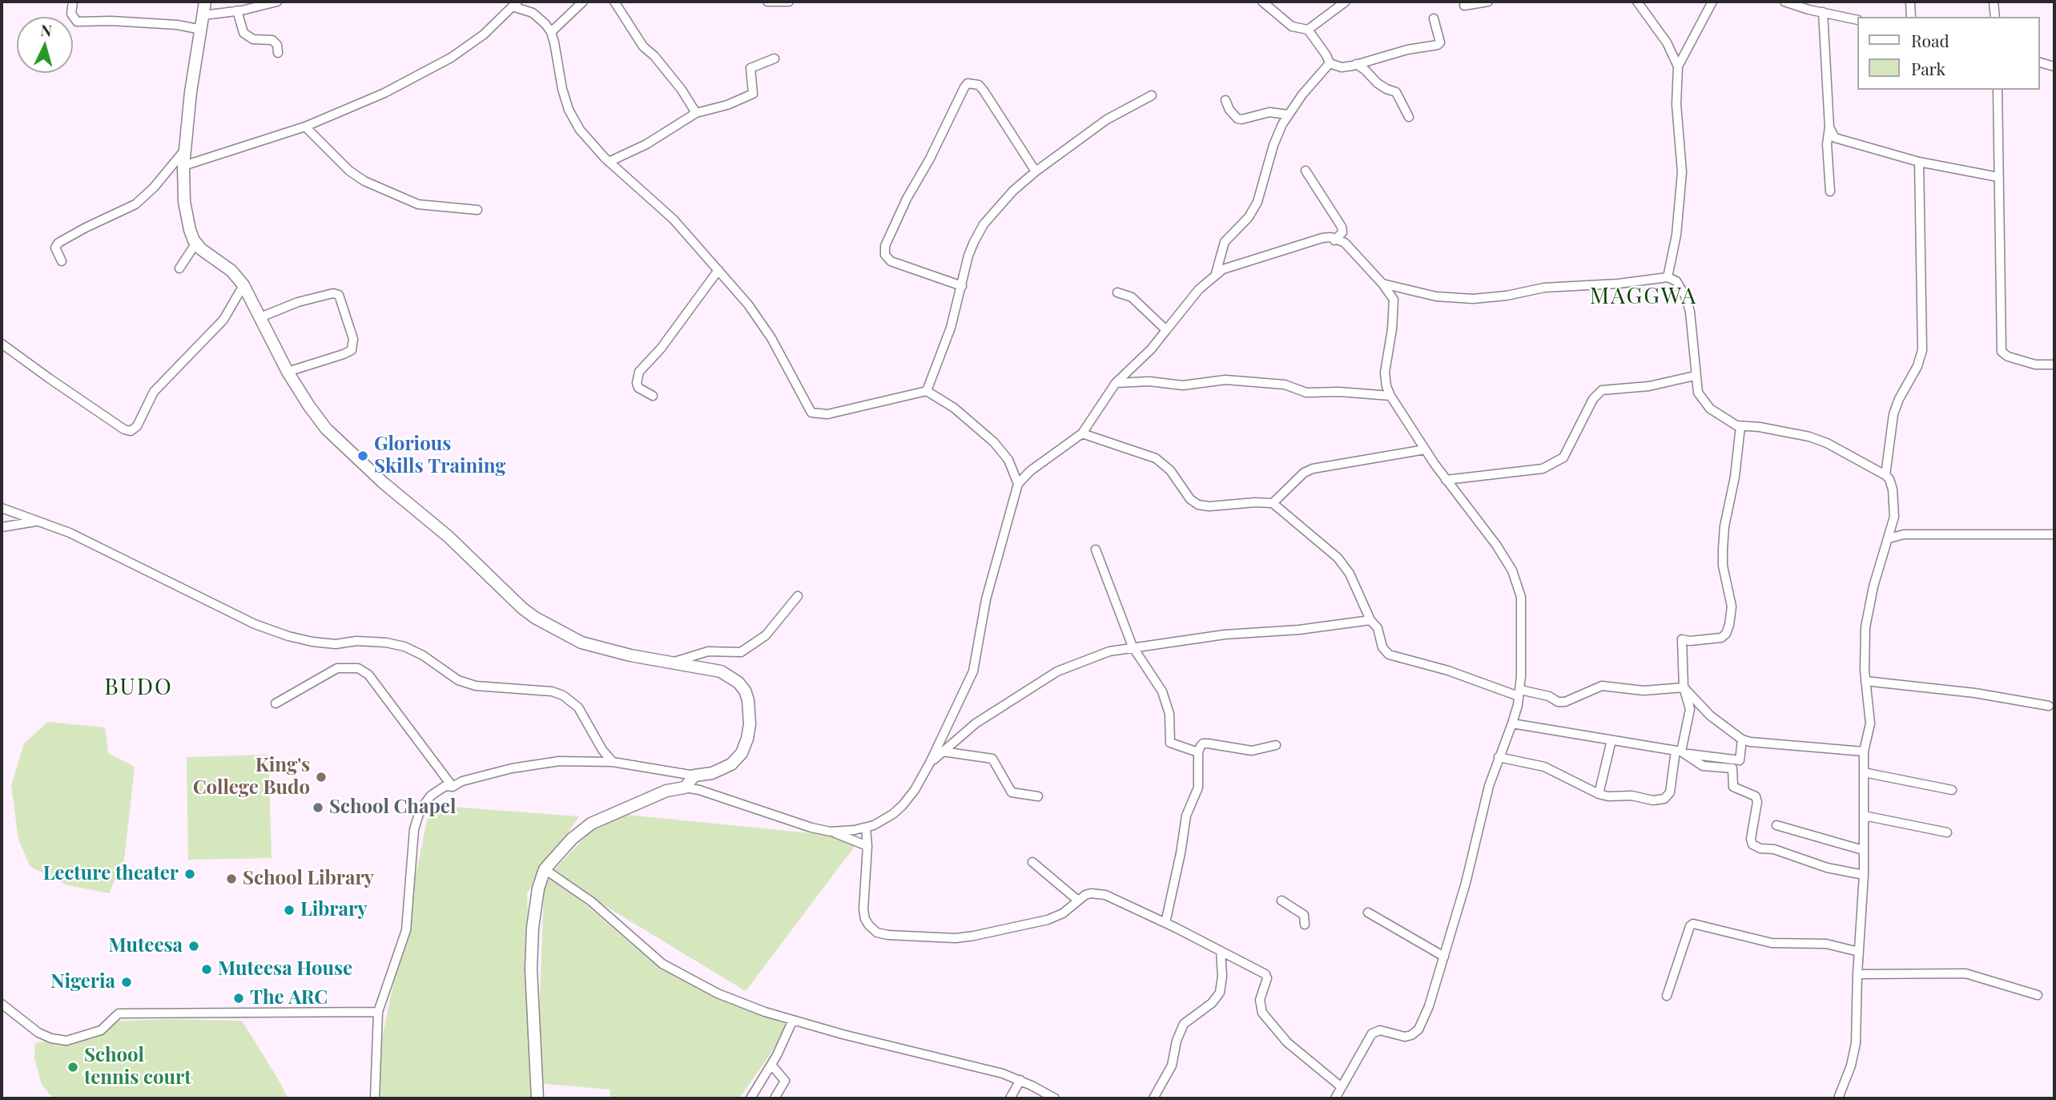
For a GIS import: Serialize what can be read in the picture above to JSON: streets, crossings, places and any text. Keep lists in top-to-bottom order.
{
  "districts": ["MAGGWA", "BUDO"],
  "places": [
    "Glorious Skills Training",
    "King's College Budo",
    "School Chapel",
    "Lecture theater",
    "School Library",
    "Library",
    "Muteesa",
    "Muteesa House",
    "Nigeria",
    "The ARC",
    "School tennis court"
  ],
  "legend": ["Road", "Park"],
  "north": "top"
}
